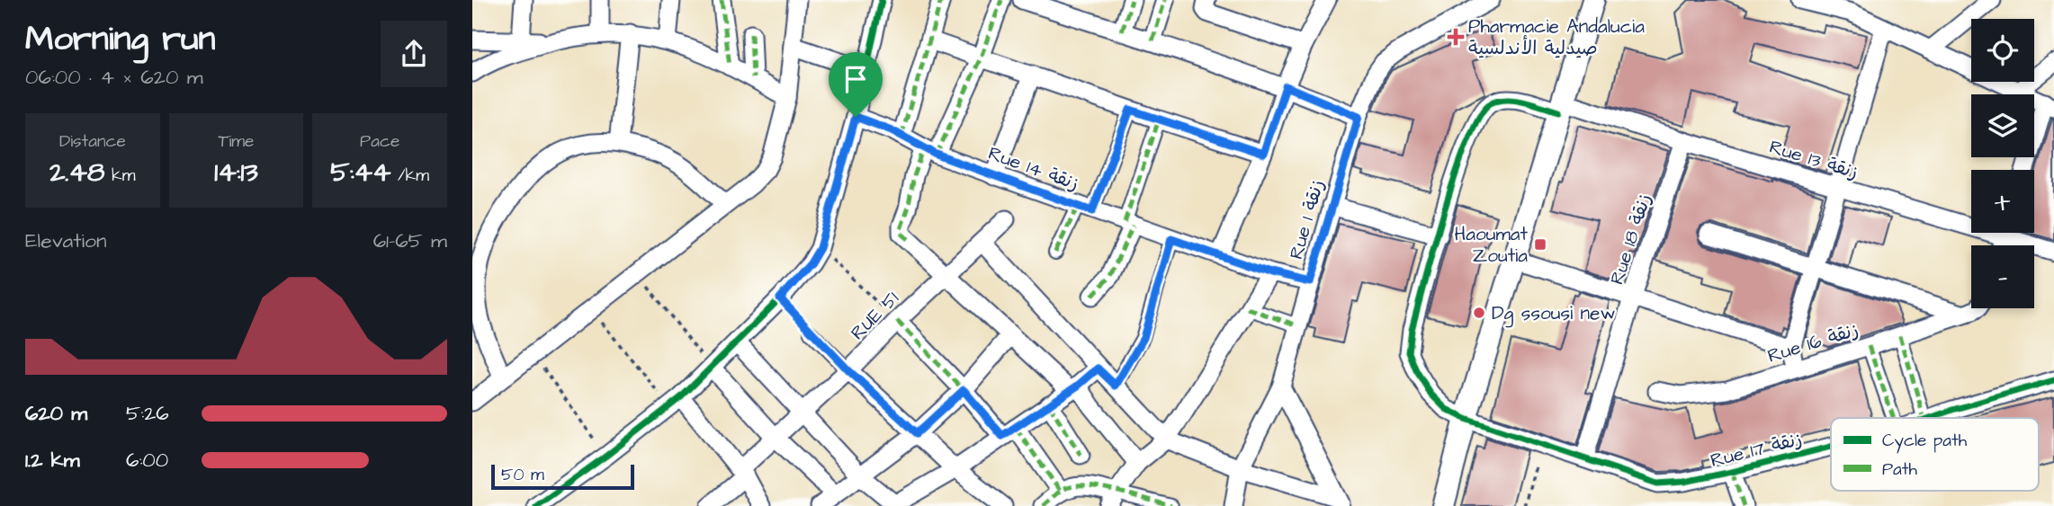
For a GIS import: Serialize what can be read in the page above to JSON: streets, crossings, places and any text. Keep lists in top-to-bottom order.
{
  "streets": {
    "street": [
      "Rue 13 زنقة",
      "Rue 14 زنقة",
      "Rue 1 زنقة",
      "Rue 18 زنقة",
      "RUE 51",
      "Rue 16 زنقة",
      "Rue 17 زنقة"
    ]
  },
  "crossings": [
    ["Rue 13 زنقة", "Rue 18 زنقة"],
    ["Rue 13 زنقة", "Rue 17 زنقة"],
    ["Rue 14 زنقة", "Rue 1 زنقة"],
    ["Rue 18 زنقة", "Rue 17 زنقة"]
  ],
  "places": {
    "health": ["Pharmacie Andalucia صيدلية الأندلسية"],
    "transit": ["Haoumat Zoutia"],
    "other": ["Dg ssousi new"]
  },
  "legend": ["Cycle path", "Path"],
  "scale_bar": "50 m",
  "page": {
    "heading": ["Morning run", "06:00 · 4 × 620 m"],
    "map_buttons": ["+", "−"],
    "stats": [
      ["Distance", "2.48 km"],
      ["Time", "14:13"],
      ["Pace", "5:44 /km"]
    ],
    "chart": ["Elevation", "61–65 m"],
    "list": [
      {
        "name": "620 m",
        "note": "5:26"
      },
      {
        "name": "1.2 km",
        "note": "6:00"
      }
    ],
    "scale": "50 m"
  }
}
